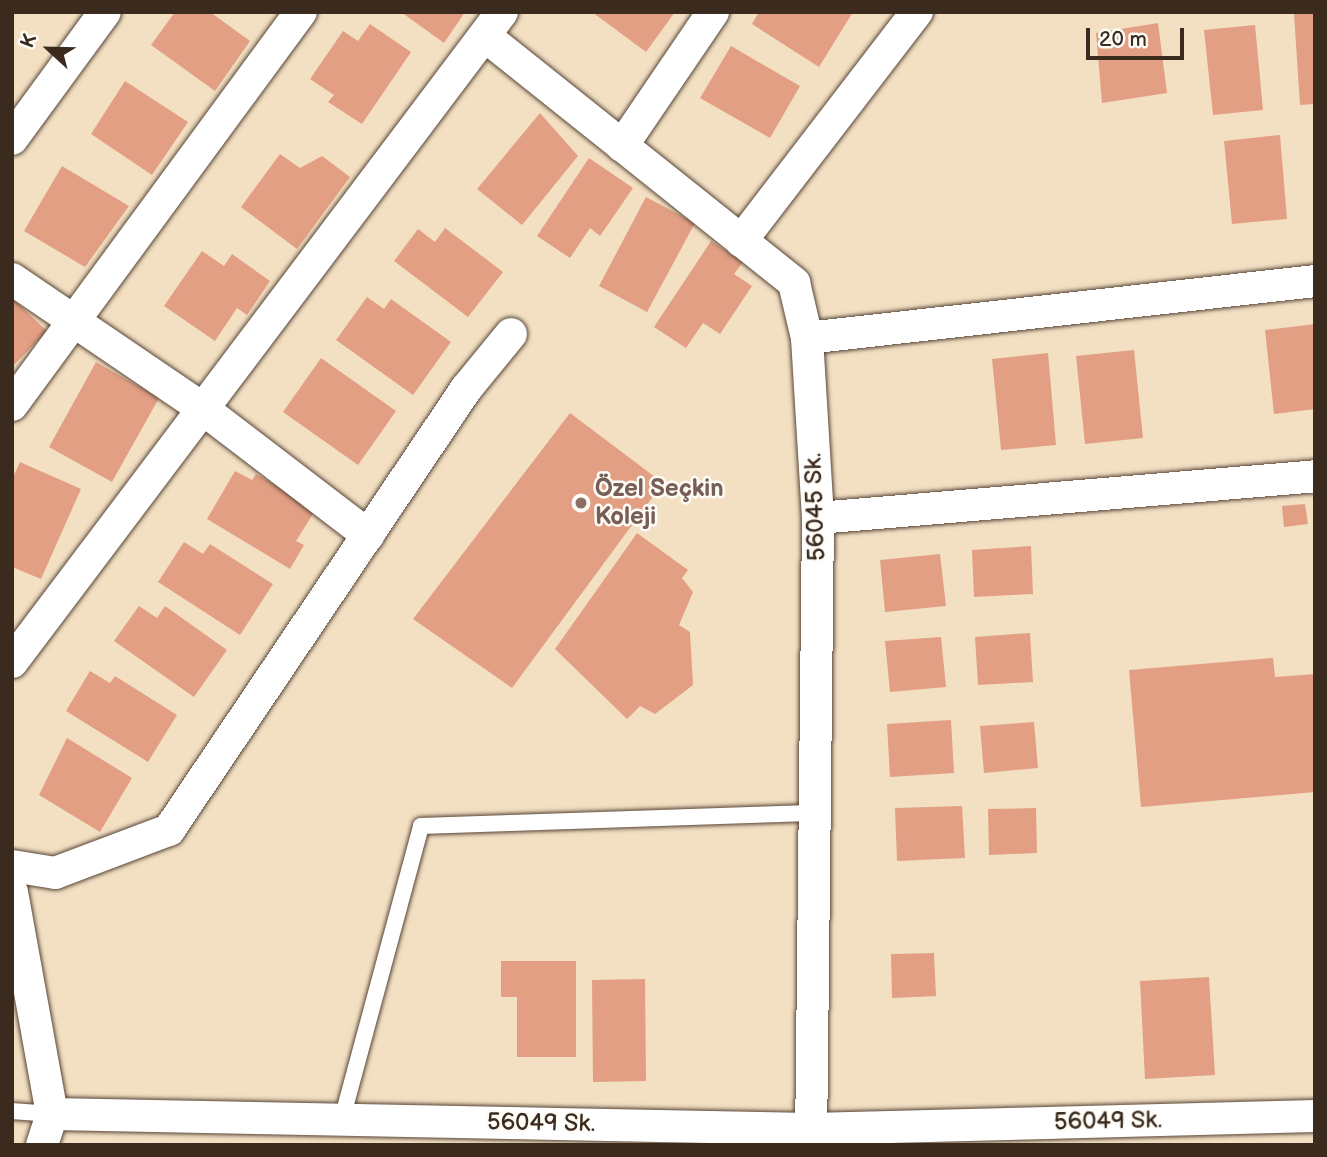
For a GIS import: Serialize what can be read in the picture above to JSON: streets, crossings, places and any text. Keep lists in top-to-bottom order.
{
  "streets": {
    "street": ["56045 Sk.", "56049 Sk."]
  },
  "crossings": [
    ["56045 Sk.", "56049 Sk."]
  ],
  "places": ["Özel Seçkin Koleji"],
  "scale_bar": "20 m",
  "north": "left"
}
